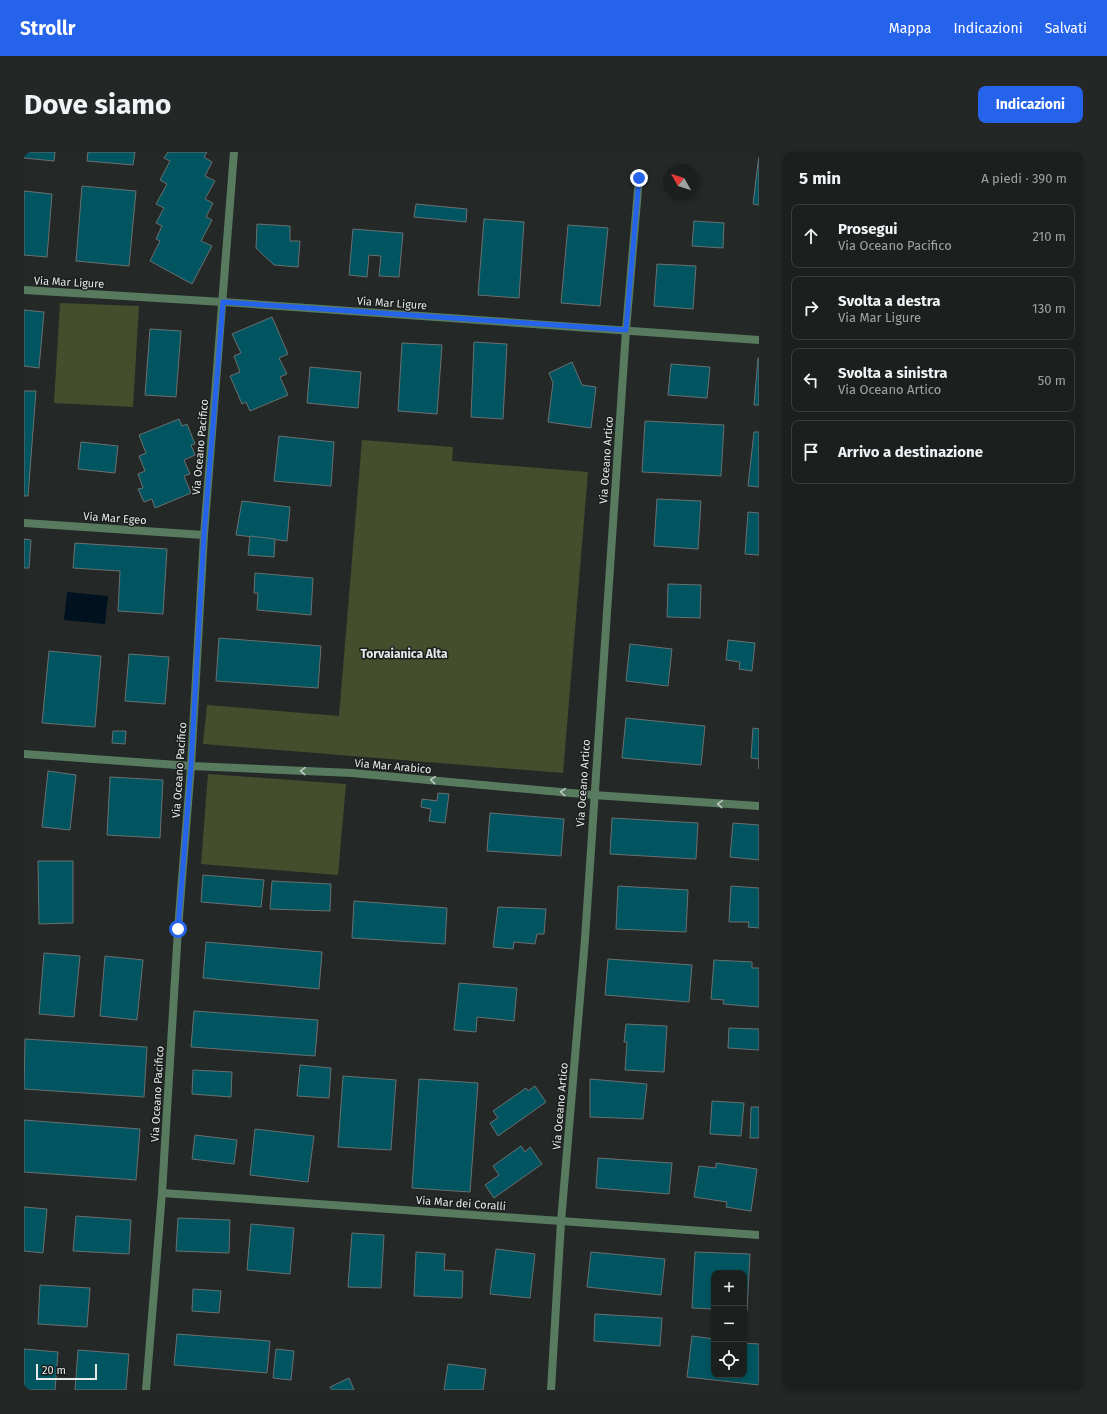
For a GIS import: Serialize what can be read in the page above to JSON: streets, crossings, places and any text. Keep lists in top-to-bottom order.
{
  "streets": {
    "street": [
      "Via Mar Ligure",
      "Via Oceano Pacifico",
      "Via Oceano Artico",
      "Via Mar Egeo",
      "Via Mar Arabico",
      "Via Mar dei Coralli"
    ]
  },
  "crossings": [
    ["Via Mar Ligure", "Via Oceano Pacifico"],
    ["Via Mar Ligure", "Via Oceano Artico"],
    ["Via Oceano Pacifico", "Via Mar Egeo"],
    ["Via Oceano Pacifico", "Via Mar Arabico"],
    ["Via Oceano Pacifico", "Via Mar dei Coralli"],
    ["Via Oceano Artico", "Via Mar Arabico"],
    ["Via Oceano Artico", "Via Mar dei Coralli"]
  ],
  "one_way": ["Via Mar Arabico"],
  "districts": ["Torvaianica Alta"],
  "scale_bar": "20 m",
  "north": "top left",
  "page": {
    "header": "Strollr",
    "nav": ["Mappa", "Indicazioni", "Salvati"],
    "buttons": "Indicazioni",
    "title": "Dove siamo",
    "heading": ["5 min", "A piedi · 390 m"],
    "list": [
      ["Prosegui", "Via Oceano Pacifico", "210 m"],
      ["Svolta a destra", "Via Mar Ligure", "130 m"],
      ["Svolta a sinistra", "Via Oceano Artico", "50 m"],
      "Arrivo a destinazione"
    ],
    "map_buttons": ["+", "−"],
    "scale": "20 m"
  }
}
